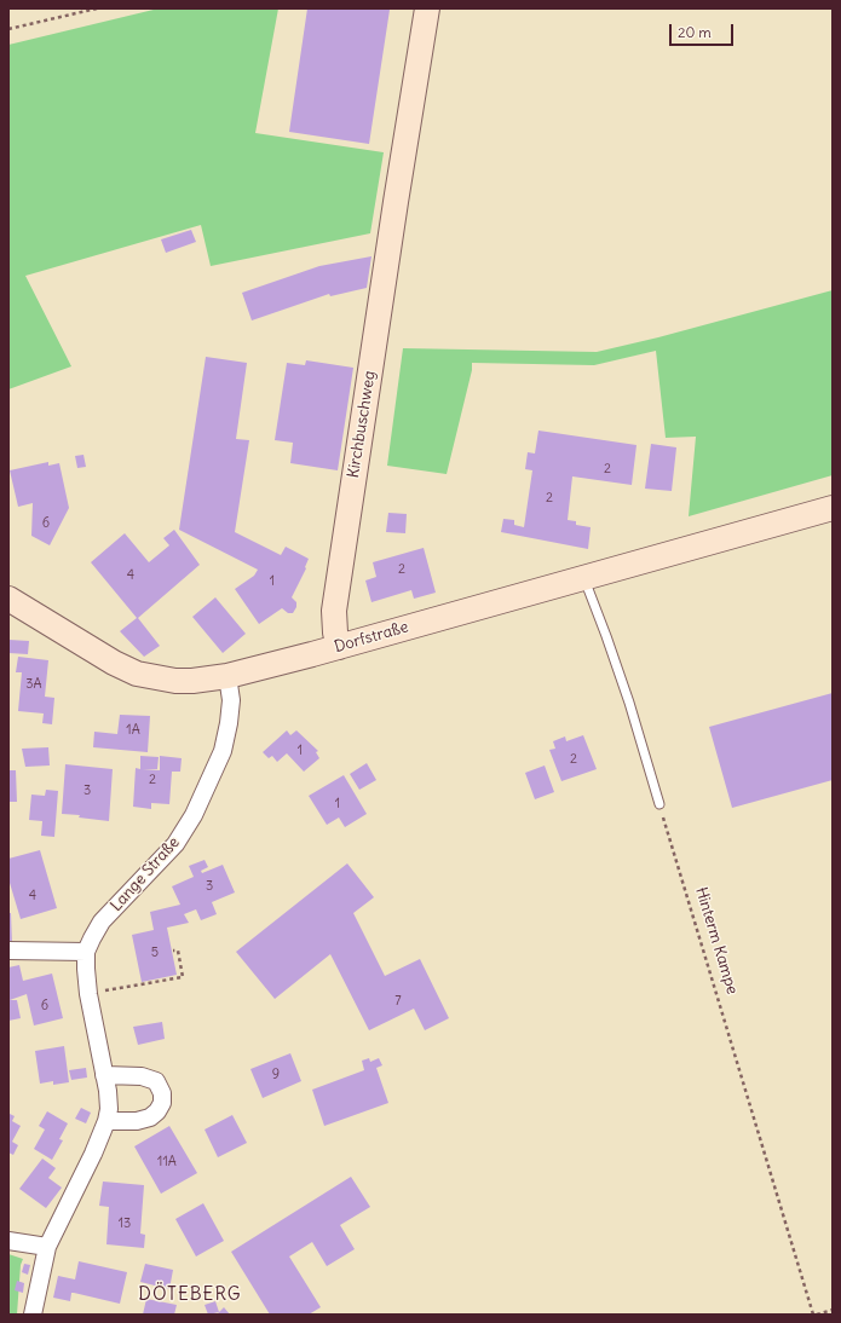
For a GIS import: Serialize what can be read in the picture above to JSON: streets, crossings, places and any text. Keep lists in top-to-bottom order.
{
  "streets": {
    "main road": ["Kirchbuschweg", "Dorfstraße"],
    "street": ["Lange Straße"],
    "path": ["Hinterm Kampe"]
  },
  "crossings": [
    ["Kirchbuschweg", "Dorfstraße"],
    ["Dorfstraße", "Lange Straße"]
  ],
  "districts": ["DÖTEBERG"],
  "house_numbers": [
    "2",
    "2",
    "6",
    "2",
    "4",
    "1",
    "3A",
    "1A",
    "1",
    "2",
    "2",
    "3",
    "1",
    "3",
    "4",
    "5",
    "7",
    "6",
    "9",
    "11A",
    "13"
  ],
  "scale_bar": "20 m"
}
